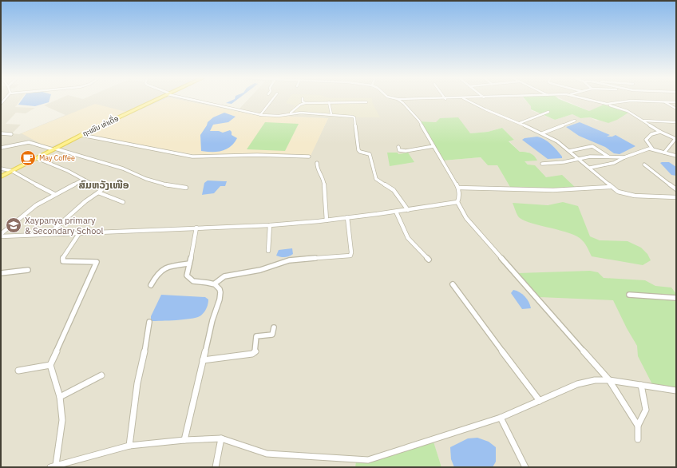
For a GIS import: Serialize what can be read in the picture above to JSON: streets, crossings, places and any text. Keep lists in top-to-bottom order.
{
  "streets": {
    "main road": ["ຖະໝົນ ທ່າເດື່ອ"]
  },
  "districts": ["ສົມຫວັງເໜືອ"],
  "places": {
    "cafe": ["May Coffee"],
    "school or university": ["Xaypanya primary & Secondary School"]
  }
}
